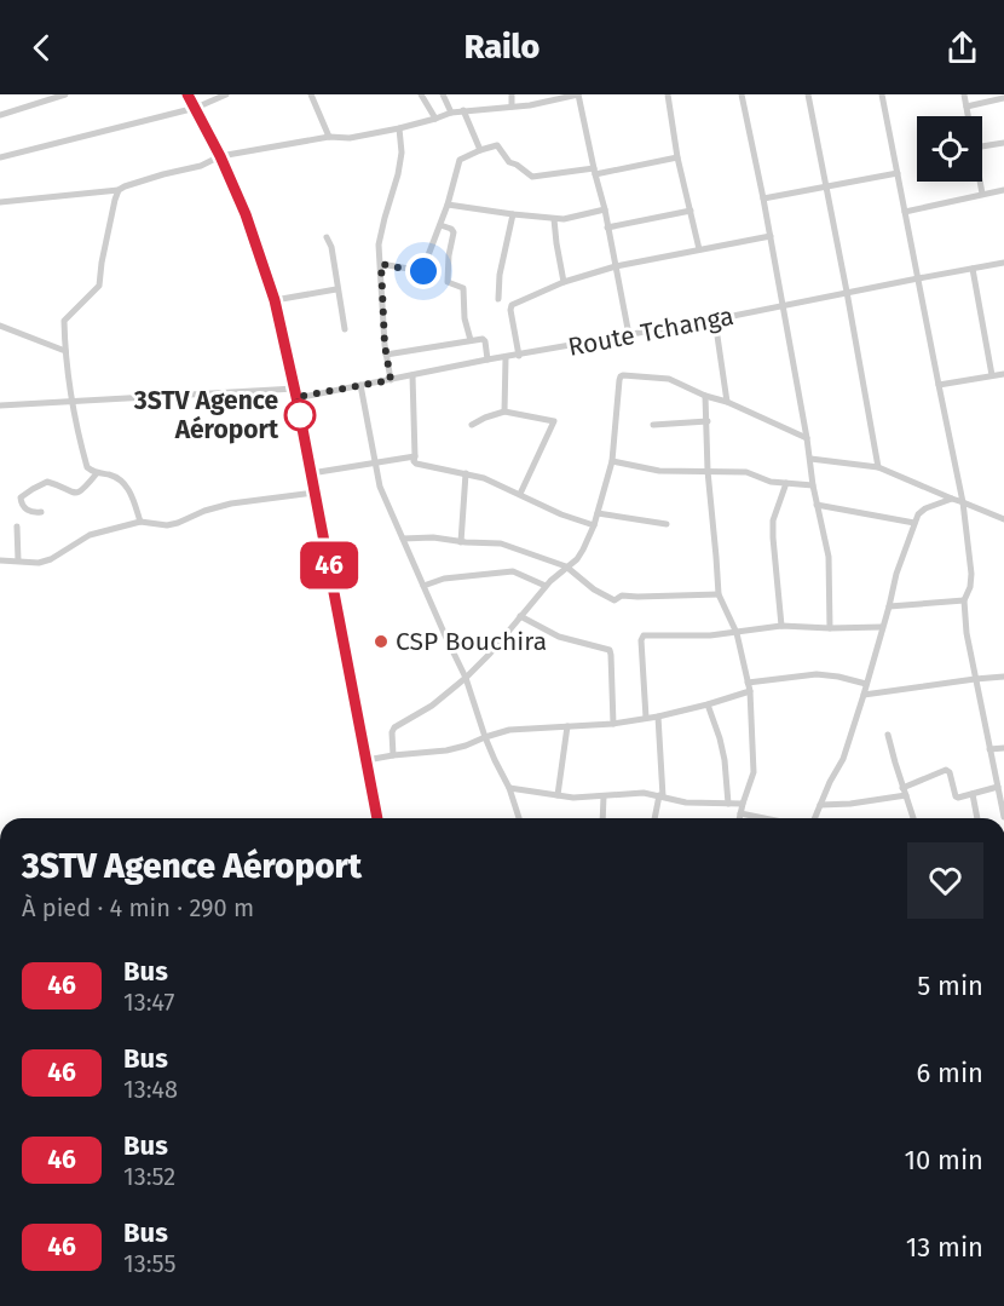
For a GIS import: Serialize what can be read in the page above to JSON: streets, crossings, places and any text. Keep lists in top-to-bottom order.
{
  "streets": {
    "street": ["Route Tchanga"]
  },
  "places": ["3STV Agence Aéroport", "CSP Bouchira"],
  "lines": ["bus line 46"],
  "page": {
    "header": "Railo",
    "on_map": "46",
    "heading": ["3STV Agence Aéroport", "À pied · 4 min · 290 m"],
    "list": [
      {
        "mark": "46",
        "name": "Bus",
        "note": "13:47",
        "value": "5 min"
      },
      {
        "mark": "46",
        "name": "Bus",
        "note": "13:48",
        "value": "6 min"
      },
      {
        "mark": "46",
        "name": "Bus",
        "note": "13:52",
        "value": "10 min"
      },
      {
        "mark": "46",
        "name": "Bus",
        "note": "13:55",
        "value": "13 min"
      }
    ]
  }
}
